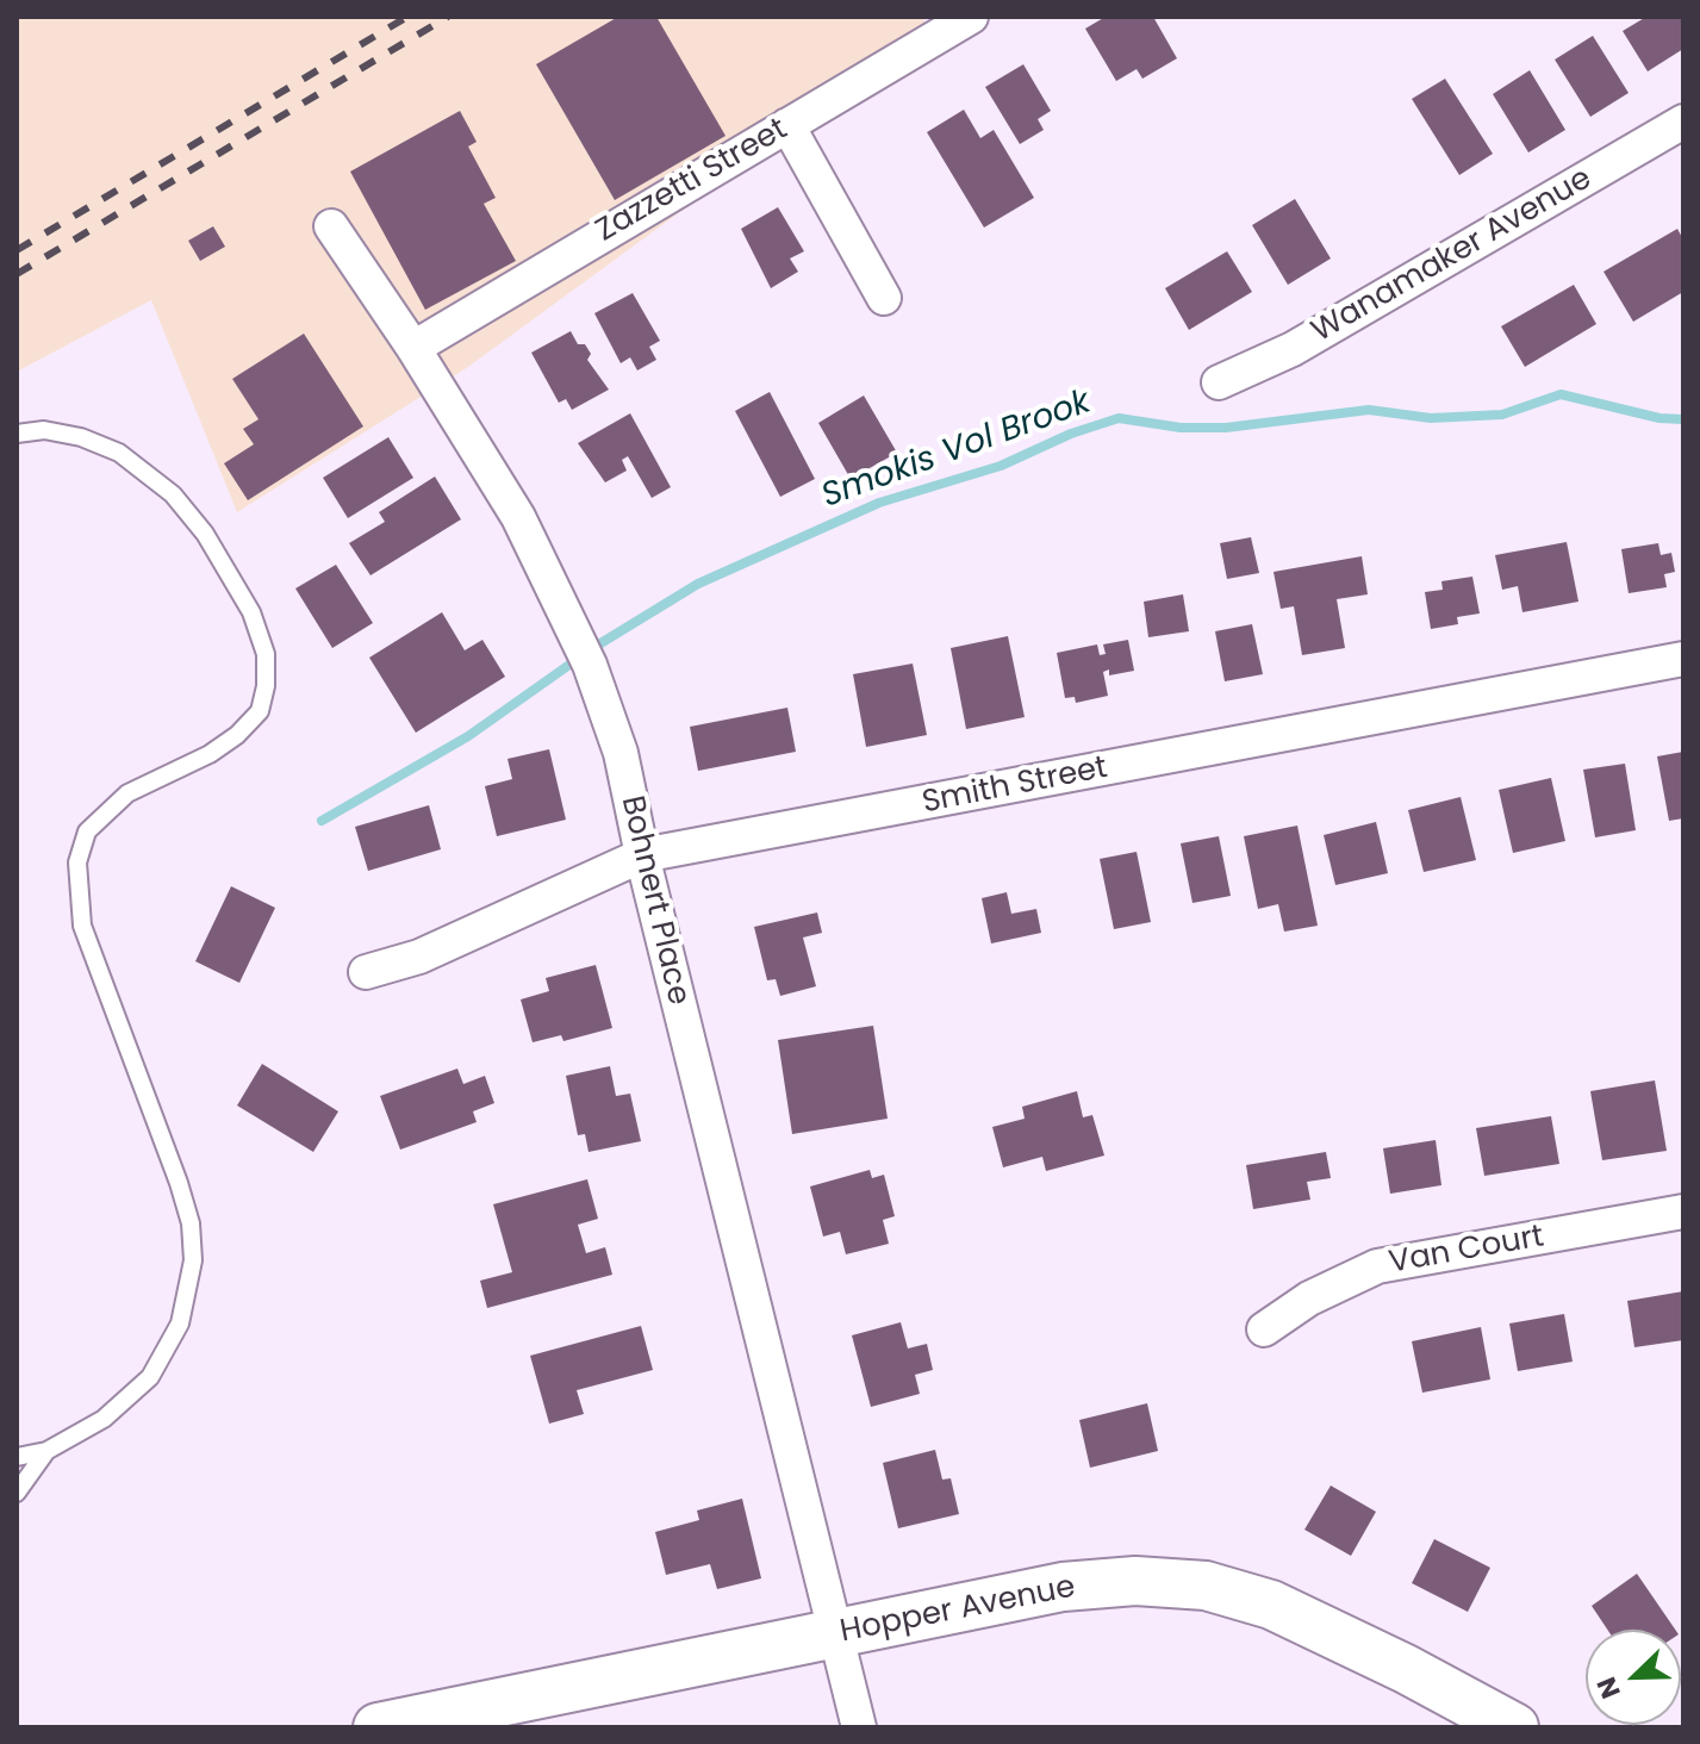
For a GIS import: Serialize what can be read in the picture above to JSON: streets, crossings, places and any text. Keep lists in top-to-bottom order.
{
  "streets": {
    "street": [
      "Zazzetti Street",
      "Wanamaker Avenue",
      "Smith Street",
      "Bohnert Place",
      "Van Court",
      "Hopper Avenue"
    ]
  },
  "crossings": [
    ["Zazzetti Street", "Bohnert Place"],
    ["Smith Street", "Bohnert Place"],
    ["Bohnert Place", "Hopper Avenue"]
  ],
  "water": ["Smokis Vol Brook"],
  "north": "bottom left"
}
